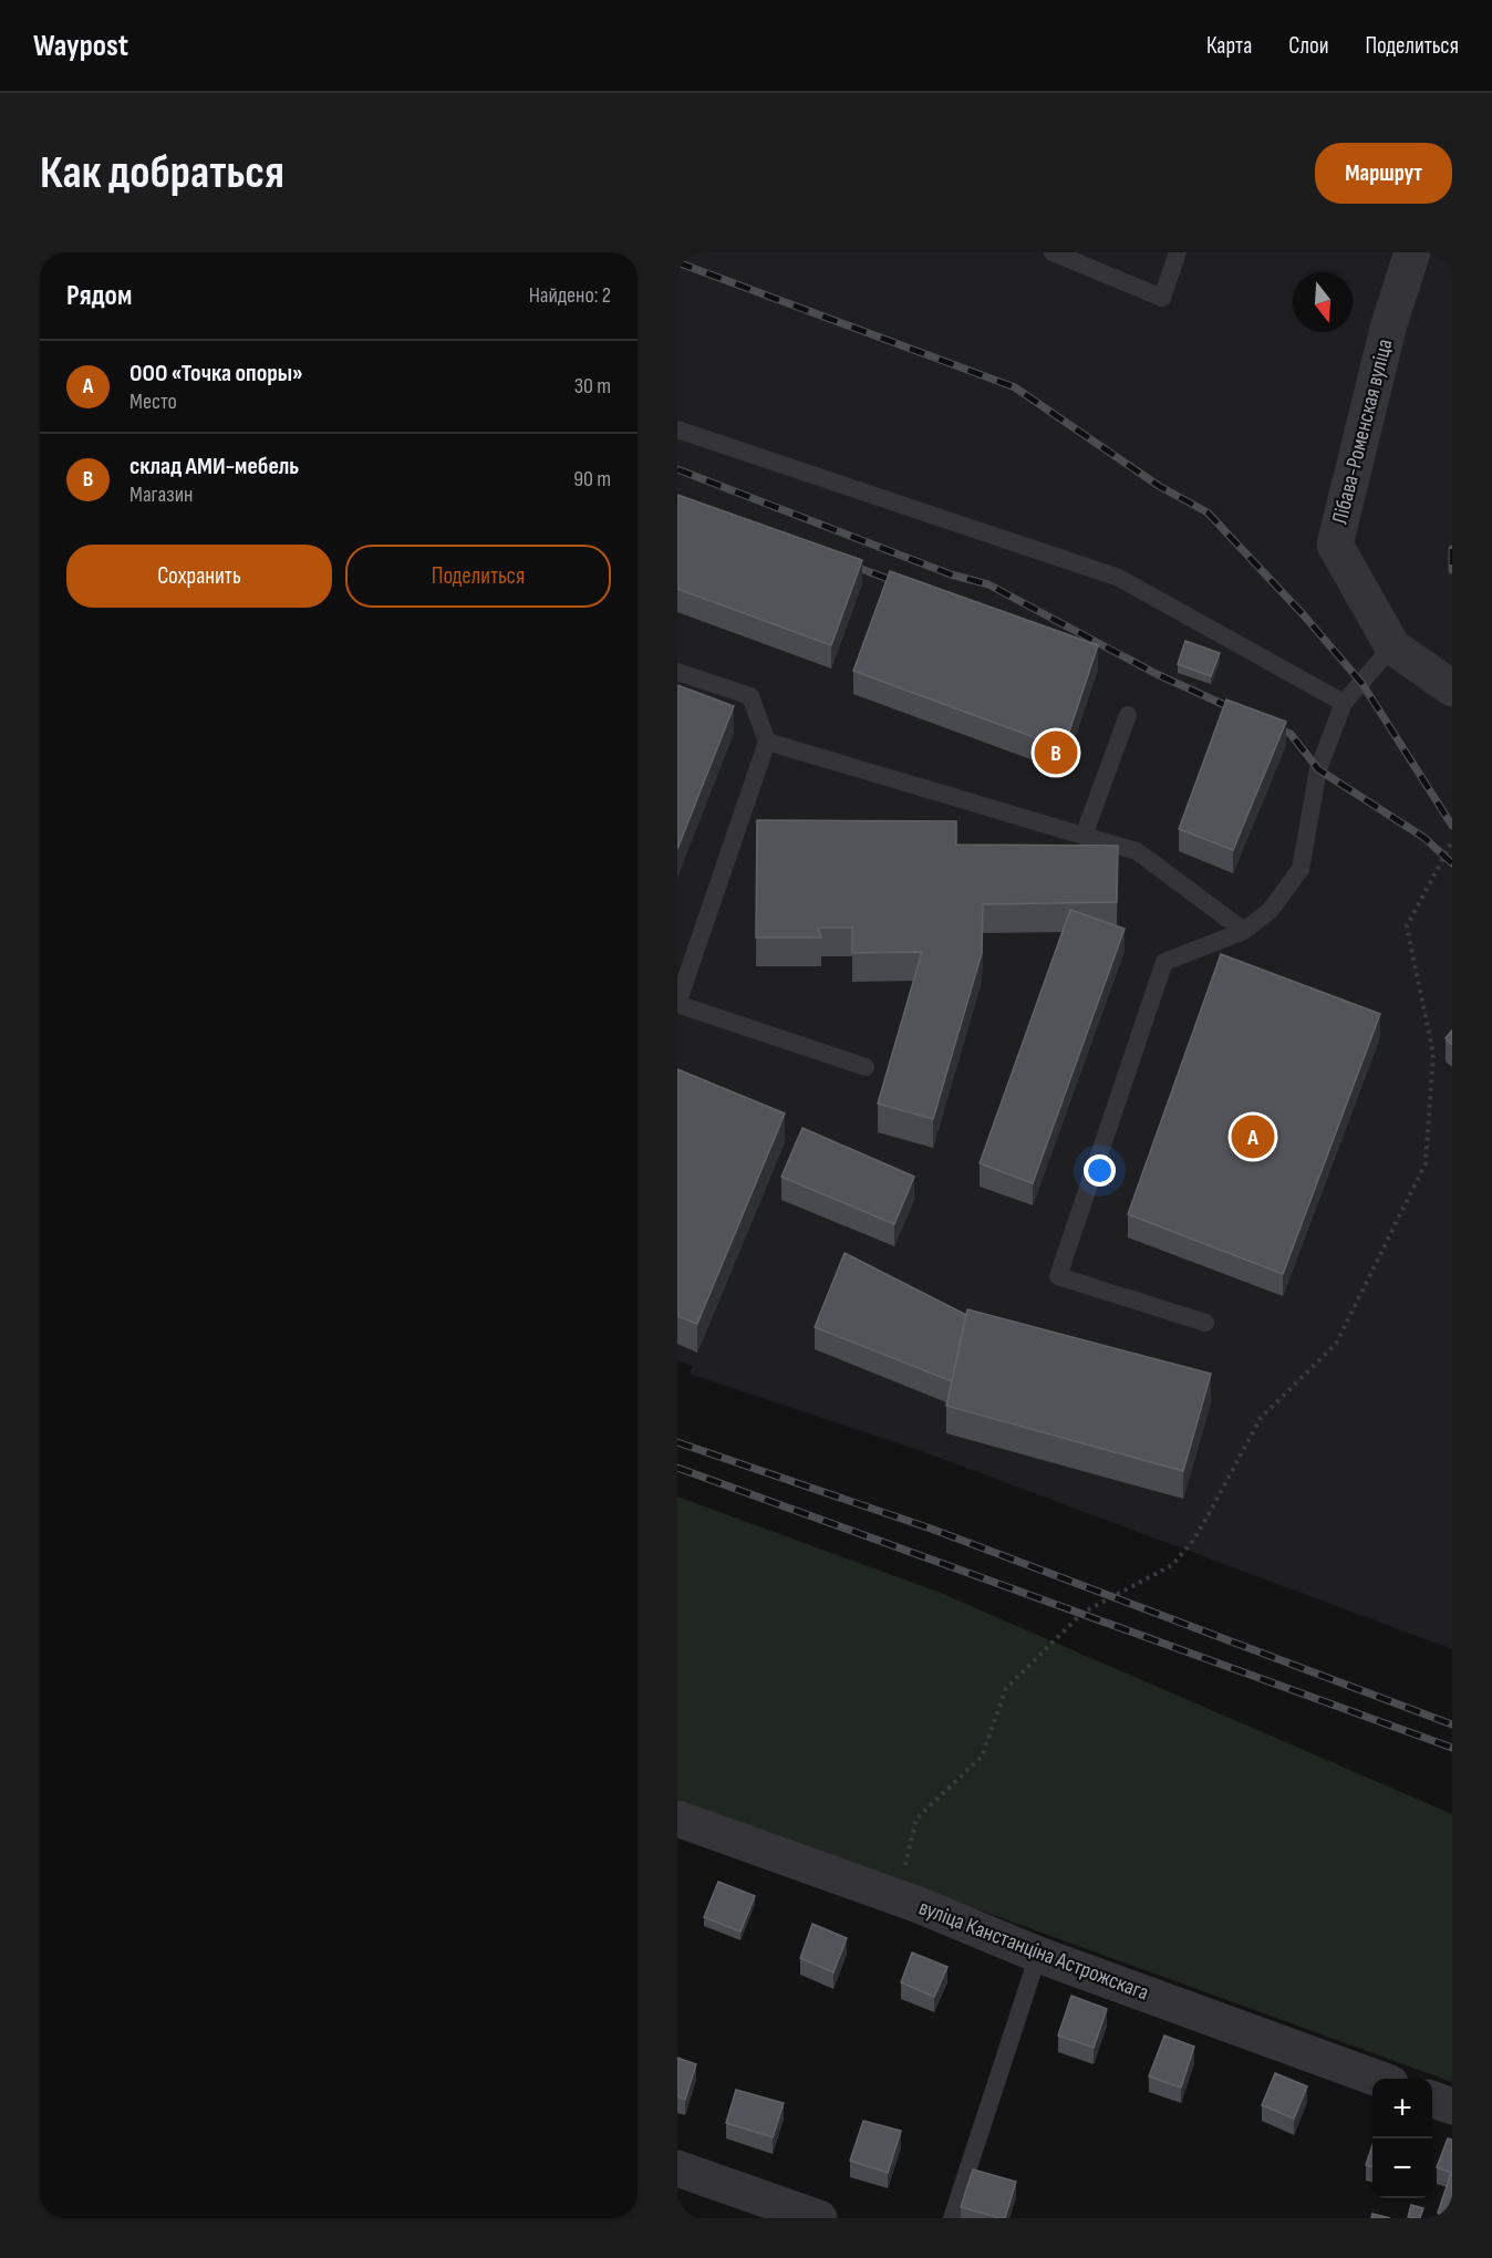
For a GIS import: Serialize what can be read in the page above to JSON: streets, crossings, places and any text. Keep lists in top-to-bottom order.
{
  "streets": {
    "street": ["Лібава-Роменская вуліца", "вуліца Канстанціна Астрожскага"]
  },
  "north": "bottom",
  "page": {
    "header": "Waypost",
    "nav": ["Карта", "Слои", "Поделиться"],
    "buttons": [
      "Маршрут",
      ["Сохранить", "Поделиться"]
    ],
    "title": "Как добраться",
    "heading": ["Рядом", "Найдено: 2"],
    "list": [
      {
        "mark": "A",
        "name": "ООО «Точка опоры»",
        "note": "Место",
        "value": "30 m"
      },
      {
        "mark": "B",
        "name": "склад АМИ-мебель",
        "note": "Магазин",
        "value": "90 m"
      }
    ],
    "pins": ["B", "A"],
    "map_buttons": ["+", "−"]
  }
}
